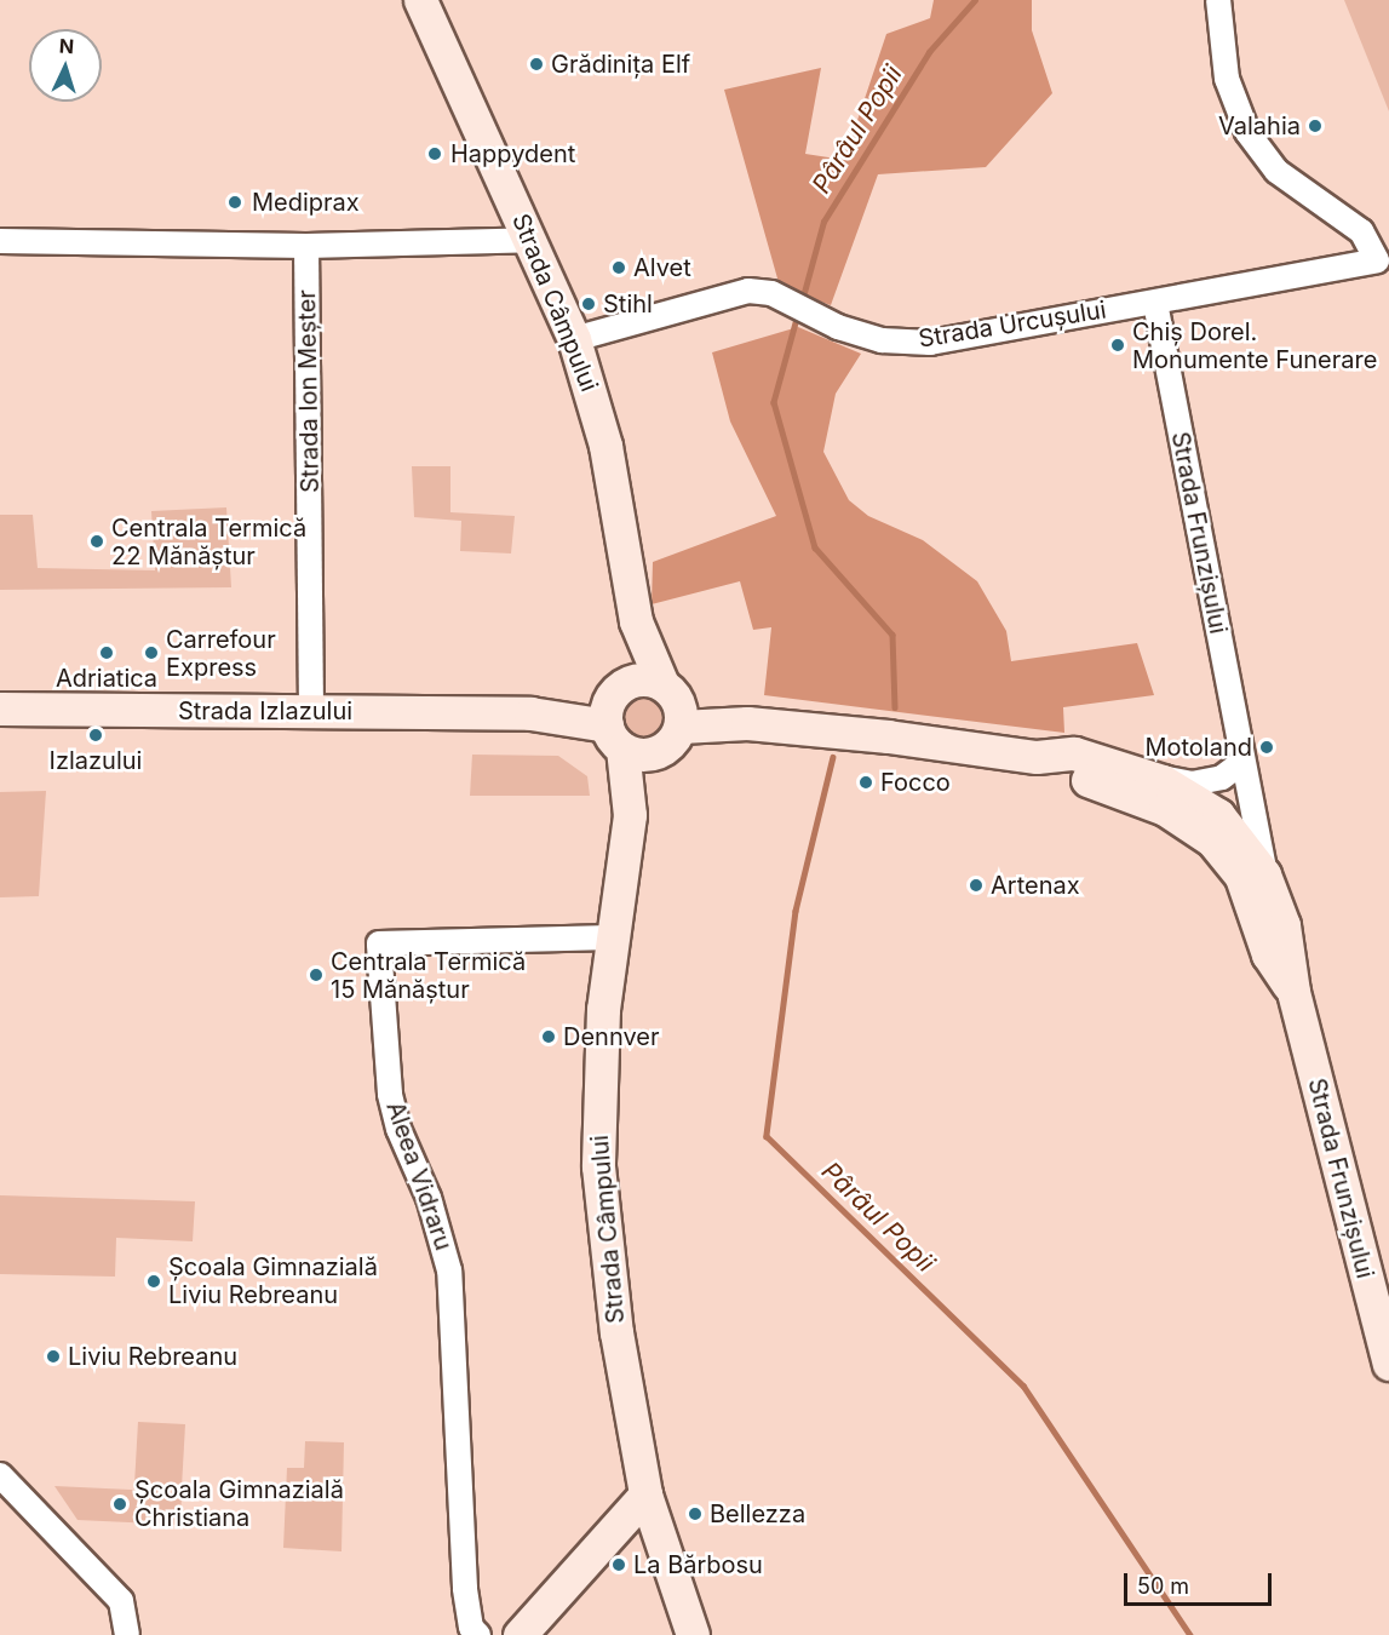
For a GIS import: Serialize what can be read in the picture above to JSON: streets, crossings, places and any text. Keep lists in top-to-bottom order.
{
  "streets": {
    "main road": ["Strada Câmpului", "Strada Frunzișului", "Strada Izlazului"],
    "street": ["Strada Urcușului", "Strada Ion Meșter", "Aleea Vidraru"]
  },
  "crossings": [
    ["Strada Câmpului", "Strada Urcușului"],
    ["Strada Câmpului", "Strada Izlazului"],
    ["Strada Câmpului", "Aleea Vidraru"],
    ["Strada Urcușului", "Strada Frunzișului"],
    ["Strada Ion Meșter", "Strada Izlazului"],
    ["Strada Frunzișului", "Strada Izlazului"]
  ],
  "water": ["Pârâul Popii"],
  "places": [
    "Grădinița Elf",
    "Valahia",
    "Happydent",
    "Mediprax",
    "Alvet",
    "Stihl",
    "Chiș Dorel. Monumente Funerare",
    "Centrala Termică 22 Mănăștur",
    "Adriatica",
    "Carrefour Express",
    "Izlazului",
    "Motoland",
    "Focco",
    "Artenax",
    "Centrala Termică 15 Mănăștur",
    "Dennver",
    "Școala Gimnazială Liviu Rebreanu",
    "Liviu Rebreanu",
    "Școala Gimnazială Christiana",
    "Bellezza",
    "La Bărbosu"
  ],
  "scale_bar": "50 m",
  "north": "top"
}
